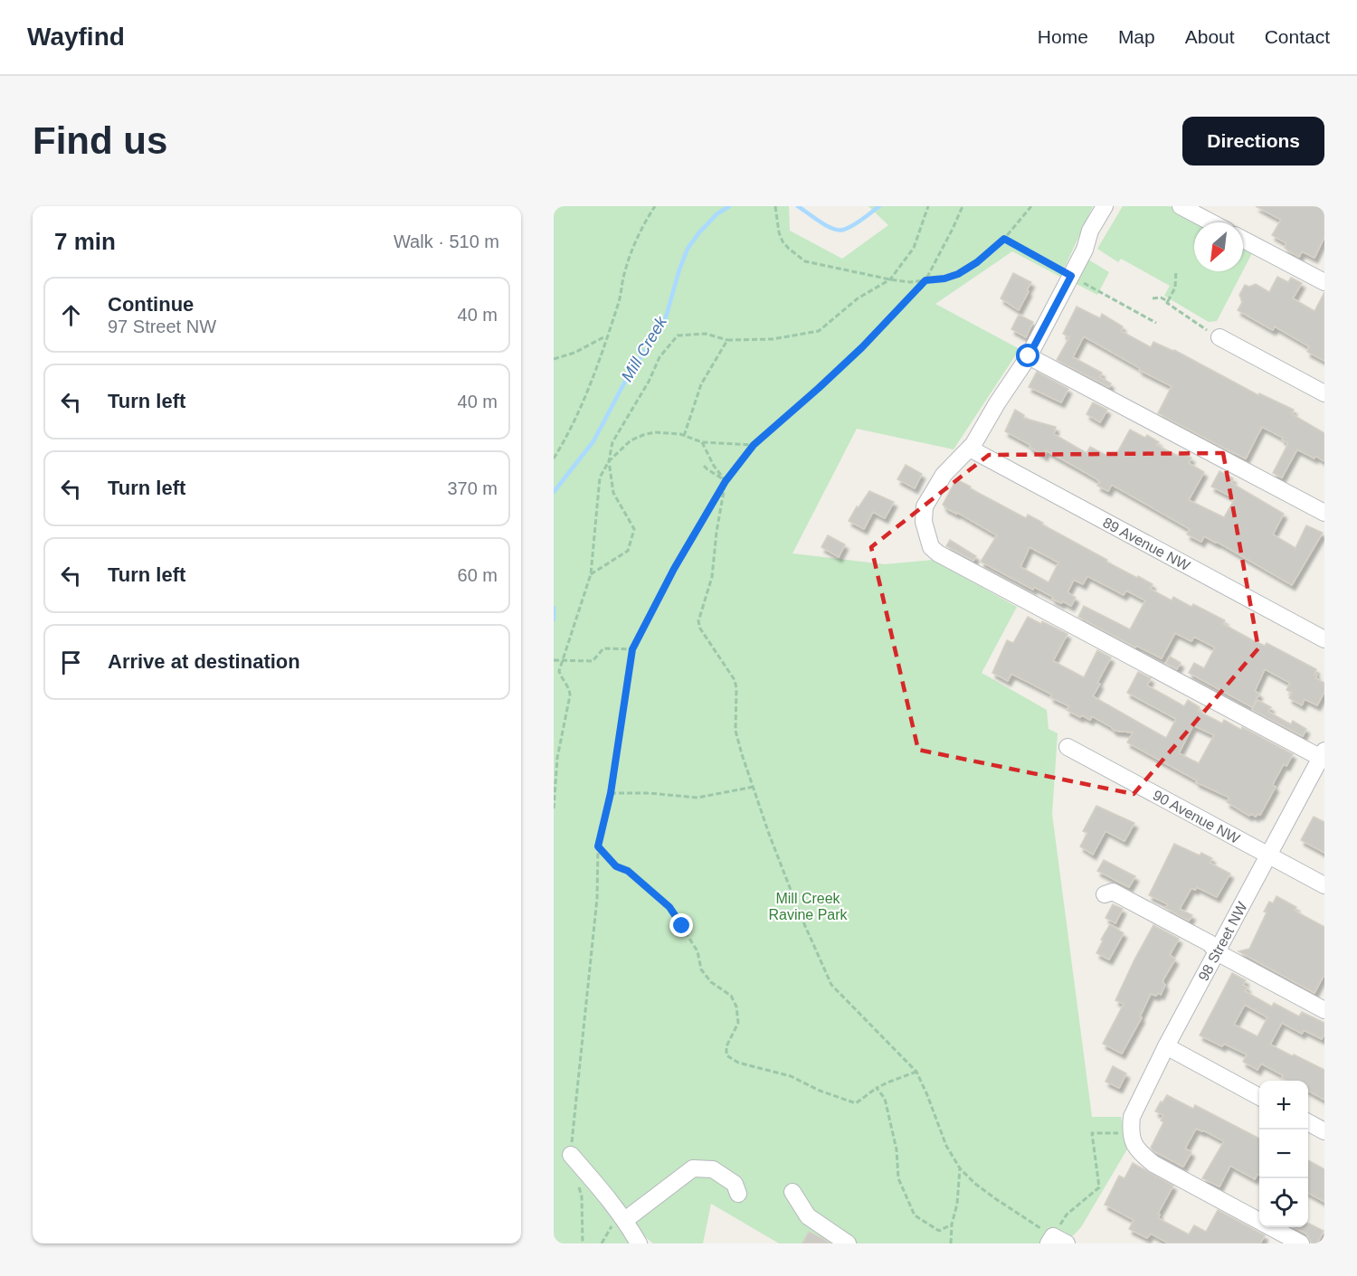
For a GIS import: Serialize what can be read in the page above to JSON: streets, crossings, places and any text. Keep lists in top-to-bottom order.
{
  "streets": {
    "street": ["89 Avenue NW", "90 Avenue NW", "98 Street NW"]
  },
  "crossings": [
    ["90 Avenue NW", "98 Street NW"]
  ],
  "water": ["Mill Creek"],
  "parks": ["Mill Creek Ravine Park"],
  "north": "bottom left",
  "page": {
    "header": "Wayfind",
    "nav": [
      "Home",
      "Map",
      "About",
      "Contact"
    ],
    "buttons": "Directions",
    "title": "Find us",
    "heading": ["7 min", "Walk · 510 m"],
    "list": [
      ["Continue", "97 Street NW", "40 m"],
      ["Turn left", "40 m"],
      ["Turn left", "370 m"],
      ["Turn left", "60 m"],
      "Arrive at destination"
    ],
    "map_buttons": ["+", "−"]
  }
}
